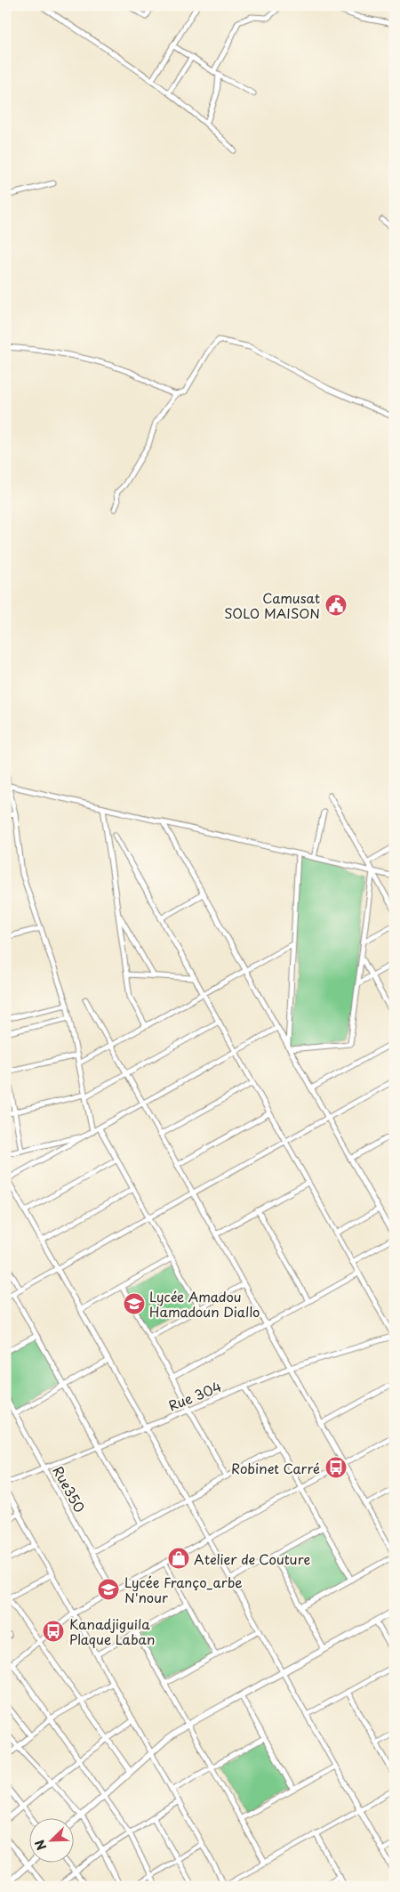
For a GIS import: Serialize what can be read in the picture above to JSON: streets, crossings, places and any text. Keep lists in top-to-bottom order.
{
  "streets": {
    "street": ["Rue 304", "Rue350"]
  },
  "crossings": [
    ["Rue 304", "Rue350"]
  ],
  "places": {
    "public building": ["Camusat SOLO MAISON"],
    "school or university": ["Lycée Amadou Hamadoun Diallo", "Lycée Franço_arbe N'nour"],
    "bus stop": ["Robinet Carré", "Kanadjiguila Plaque Laban"],
    "shop": ["Atelier de Couture"]
  },
  "north": "bottom left"
}
